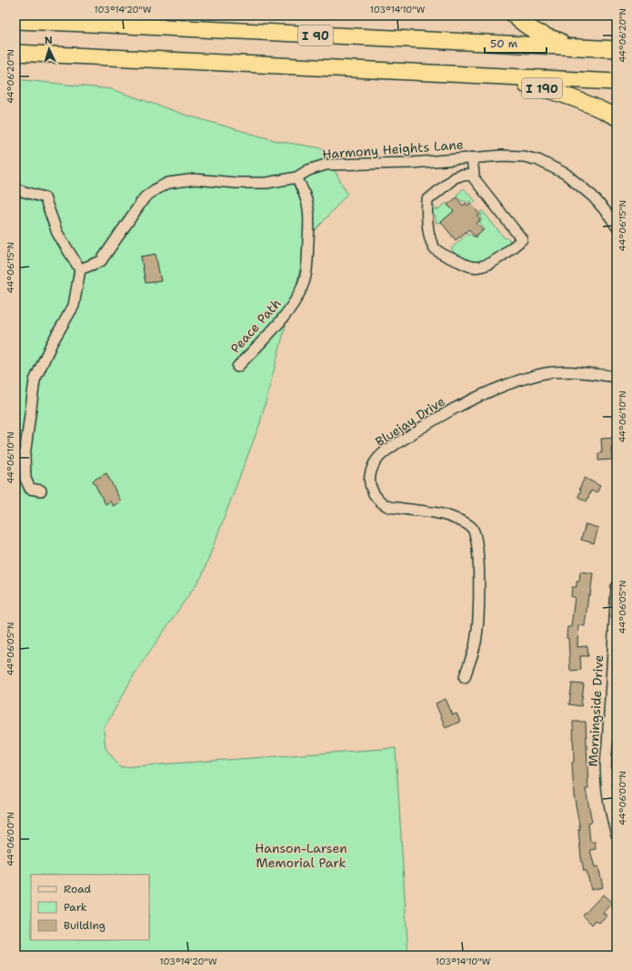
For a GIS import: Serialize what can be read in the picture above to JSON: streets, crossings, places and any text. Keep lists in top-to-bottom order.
{
  "streets": {
    "highway": ["I 90", "I 190"],
    "street": [
      "Harmony Heights Lane",
      "Peace Path",
      "Bluejay Drive",
      "Morningside Drive"
    ]
  },
  "crossings": [
    ["Harmony Heights Lane", "Peace Path"]
  ],
  "parks": ["Hanson-Larsen Memorial Park"],
  "legend": ["Road", "Park", "Building"],
  "scale_bar": "50 m",
  "north": "top",
  "coordinates": [
    "103°14'20\"W",
    "103°14'10\"W",
    "44°06'20\"N",
    "44°06'15\"N",
    "44°06'10\"N",
    "44°06'05\"N",
    "44°06'00\"N"
  ]
}
